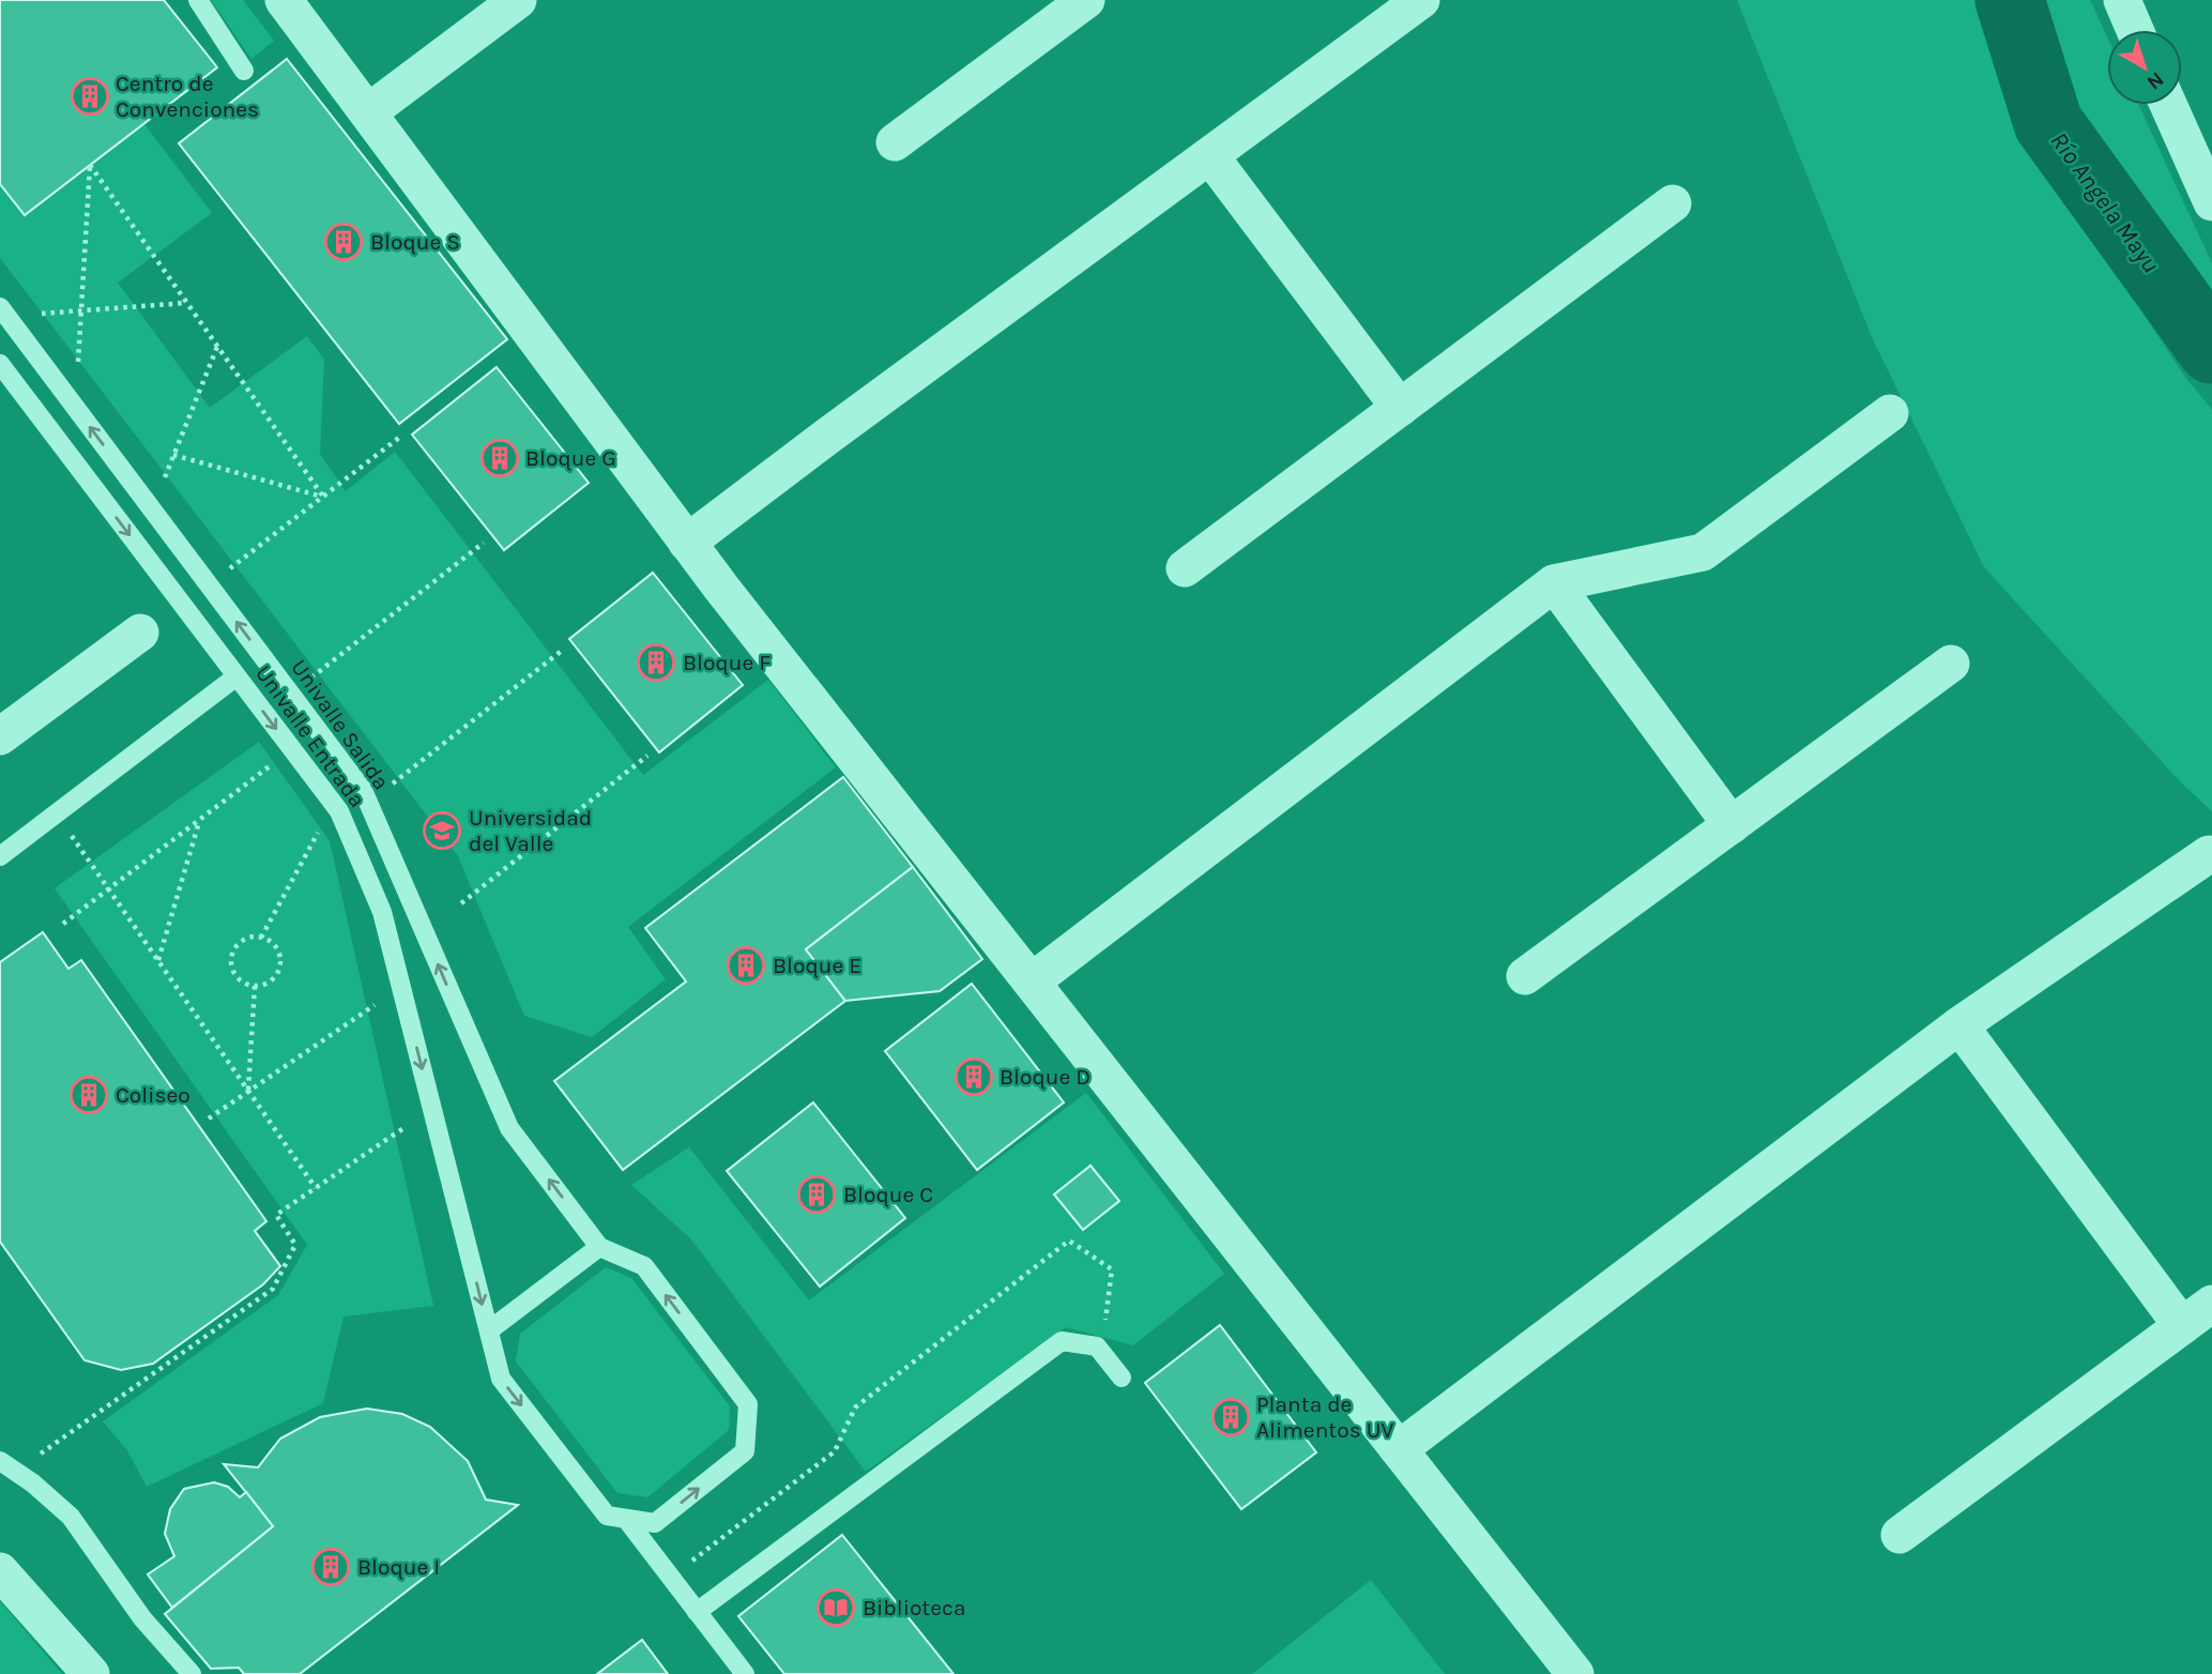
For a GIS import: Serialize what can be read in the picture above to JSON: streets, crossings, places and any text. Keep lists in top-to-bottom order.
{
  "streets": {
    "lane": ["Univalle Salida", "Univalle Entrada"]
  },
  "crossings": [
    ["Univalle Salida", "Univalle Entrada"]
  ],
  "one_way": ["Univalle Salida", "Univalle Entrada"],
  "water": ["Río Angela Mayu"],
  "places": {
    "building": [
      "Centro de Convenciones",
      "Bloque S",
      "Bloque G",
      "Bloque F",
      "Bloque E",
      "Bloque D",
      "Coliseo",
      "Bloque C",
      "Planta de Alimentos UV",
      "Bloque I"
    ],
    "school or university": ["Universidad del Valle"],
    "library": ["Biblioteca"]
  },
  "north": "bottom right"
}
